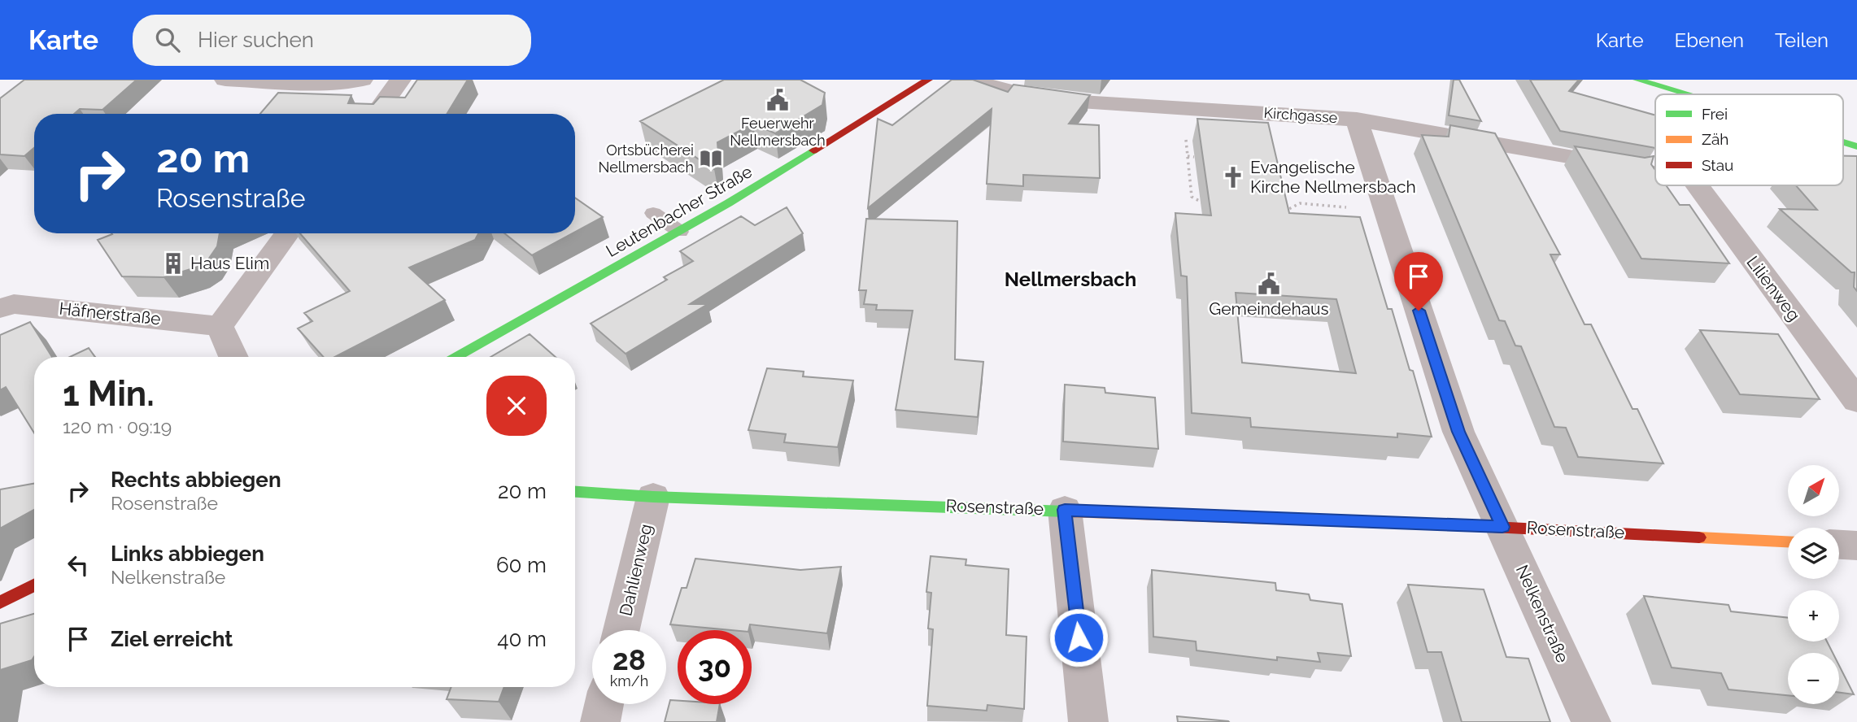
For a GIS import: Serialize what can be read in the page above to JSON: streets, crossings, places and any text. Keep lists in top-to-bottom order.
{
  "streets": {
    "street": [
      "Kirchgasse",
      "Leutenbacher Straße",
      "Lilienweg",
      "Häfnerstraße",
      "Rosenstraße",
      "Dahlienweg",
      "Nelkenstraße"
    ]
  },
  "crossings": [
    ["Kirchgasse", "Nelkenstraße"],
    ["Rosenstraße", "Dahlienweg"],
    ["Rosenstraße", "Nelkenstraße"]
  ],
  "districts": ["Nellmersbach"],
  "places": {
    "public building": ["Feuerwehr Nellmersbach", "Gemeindehaus"],
    "library": ["Ortsbücherei Nellmersbach"],
    "church": ["Evangelische Kirche Nellmersbach"],
    "building": ["Haus Elim"]
  },
  "legend": ["Frei", "Zäh", "Stau"],
  "north": "top right",
  "page": {
    "header": "Karte",
    "search": "Hier suchen",
    "nav": ["Karte", "Ebenen", "Teilen"],
    "turn": ["20 m", "Rosenstraße"],
    "heading": ["1 Min.", "120 m · 09:19"],
    "list": [
      {
        "name": "Rechts abbiegen",
        "note": "Rosenstraße",
        "value": "20 m"
      },
      {
        "name": "Links abbiegen",
        "note": "Nelkenstraße",
        "value": "60 m"
      },
      {
        "name": "Ziel erreicht",
        "value": "40 m"
      }
    ],
    "map_buttons": ["+", "−"],
    "speed": "28 km/h",
    "limit": "30"
  }
}
